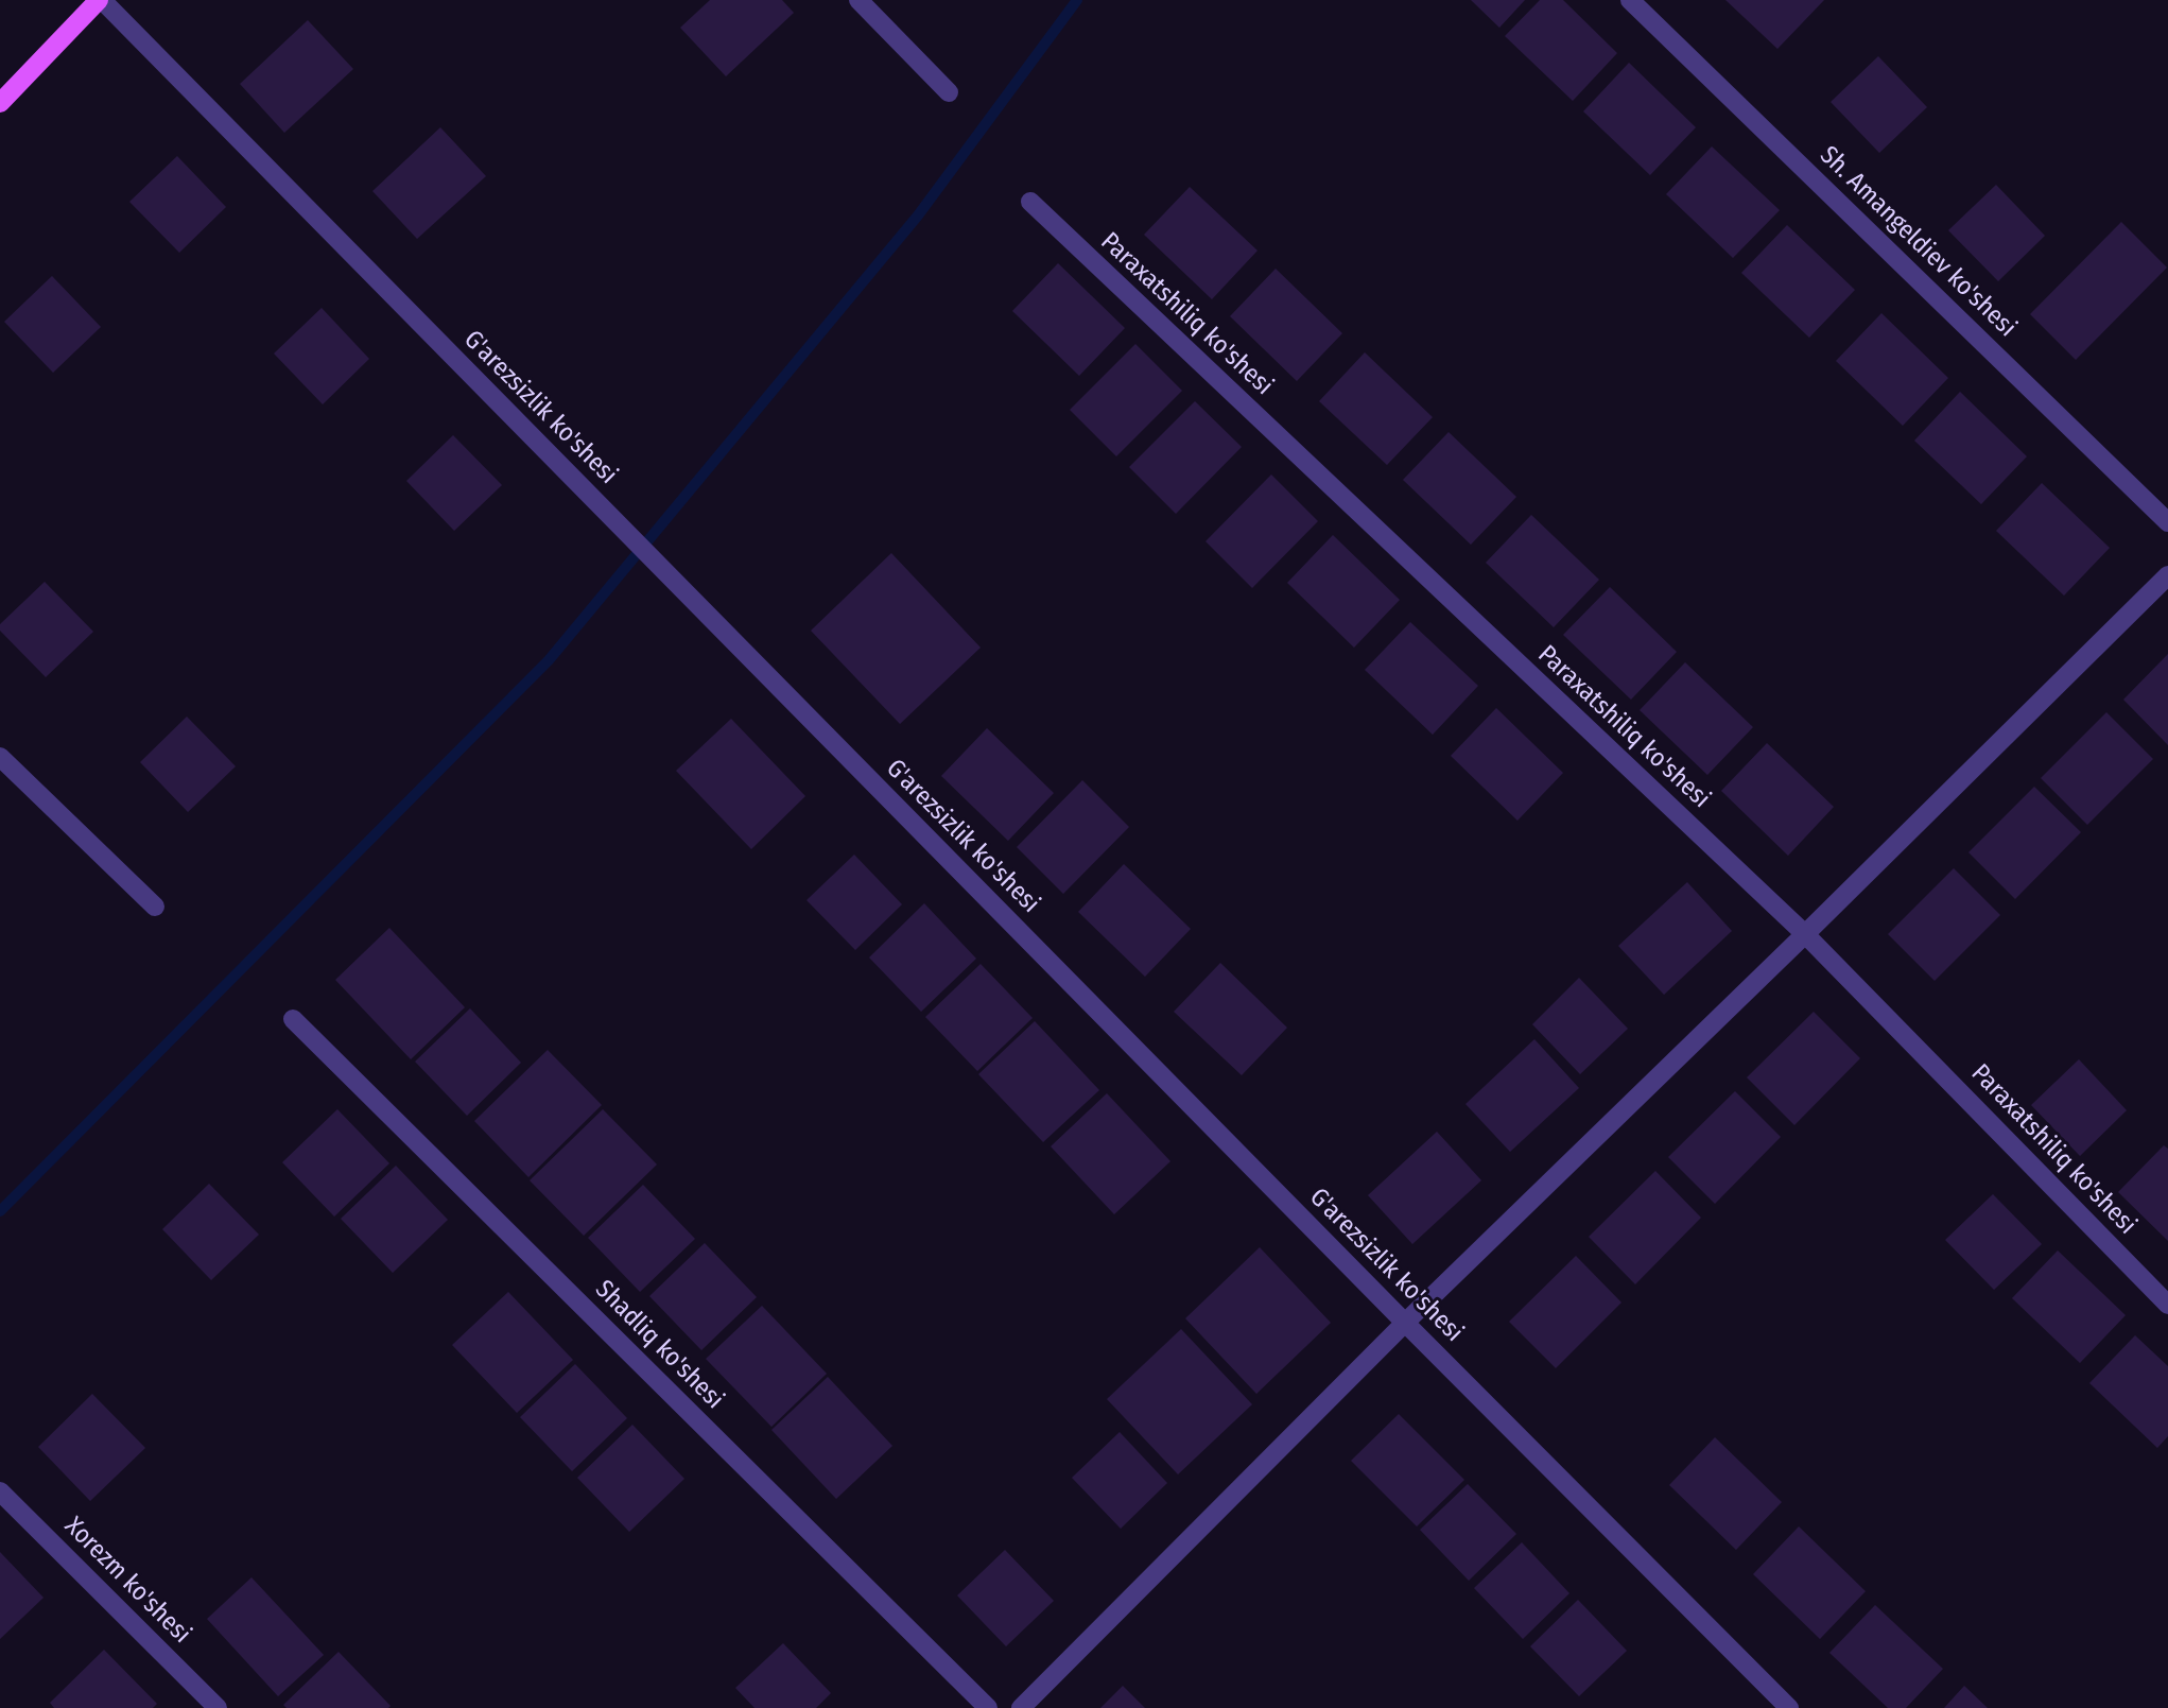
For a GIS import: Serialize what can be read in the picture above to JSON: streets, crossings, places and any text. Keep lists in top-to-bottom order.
{
  "streets": {
    "street": [
      "Sh. Amangeldiev ko'shesi",
      "Paraxatshiliq ko'shesi",
      "G'arezsizlik ko'shesi",
      "Shadliq ko'shesi",
      "Xorezm ko'shesi"
    ]
  }
}
